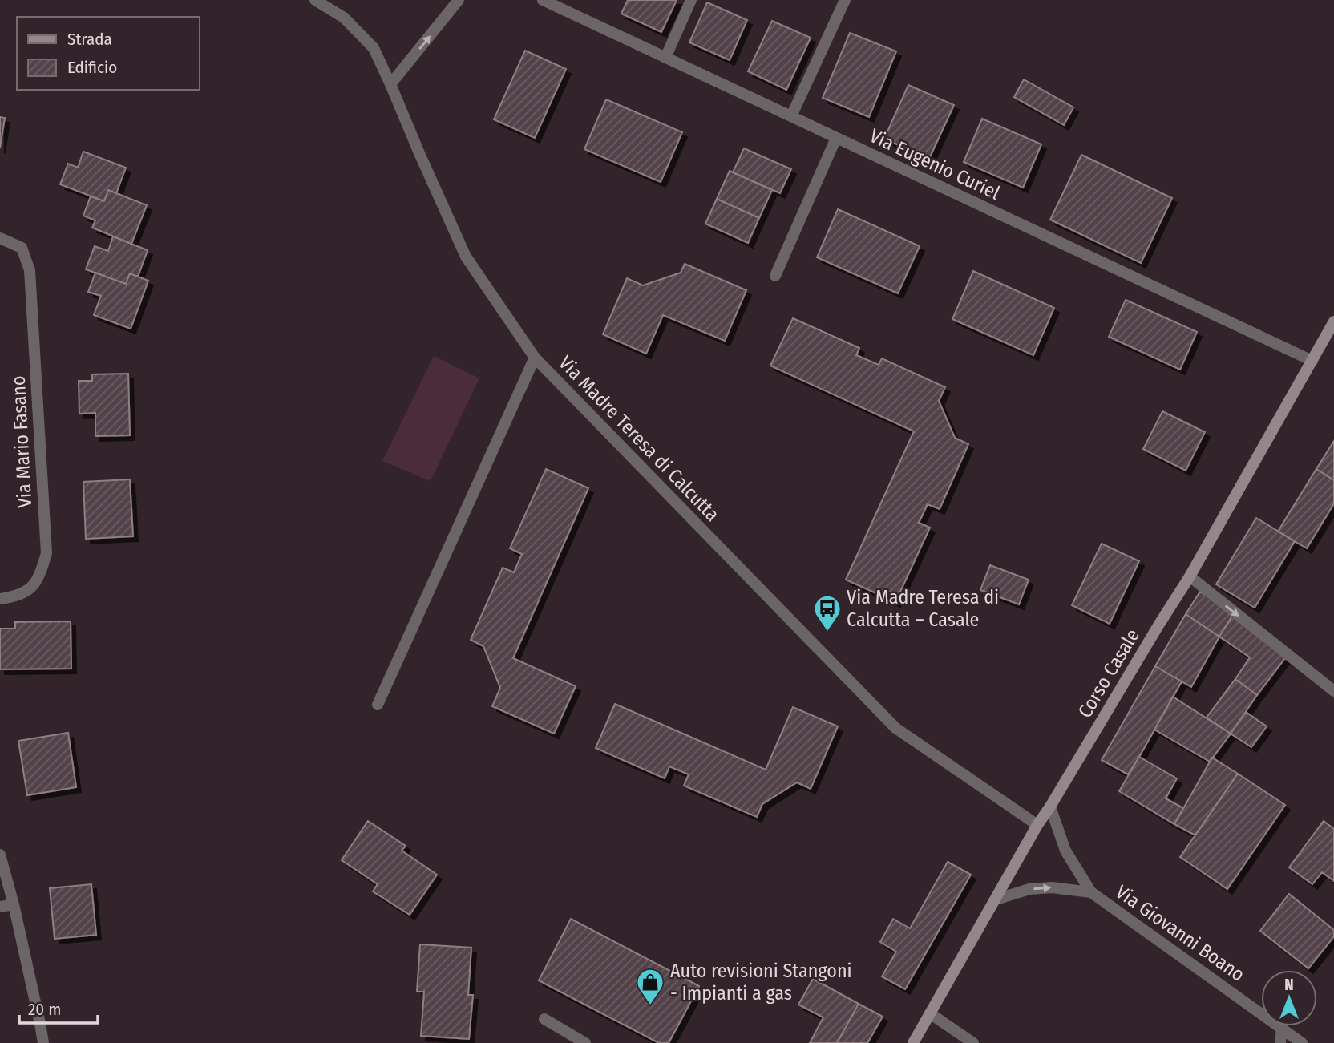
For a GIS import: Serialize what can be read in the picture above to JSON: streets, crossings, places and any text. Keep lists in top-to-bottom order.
{
  "streets": {
    "street": [
      "Via Eugenio Curiel",
      "Via Madre Teresa di Calcutta",
      "Via Mario Fasano",
      "Corso Casale",
      "Via Giovanni Boano"
    ]
  },
  "crossings": [
    ["Via Eugenio Curiel", "Corso Casale"],
    ["Via Madre Teresa di Calcutta", "Corso Casale"],
    ["Corso Casale", "Via Giovanni Boano"]
  ],
  "places": {
    "bus stop": ["Via Madre Teresa di Calcutta – Casale"],
    "shop": ["Auto revisioni Stangoni - Impianti a gas"]
  },
  "legend": ["Strada", "Edificio"],
  "scale_bar": "20 m",
  "north": "top"
}
